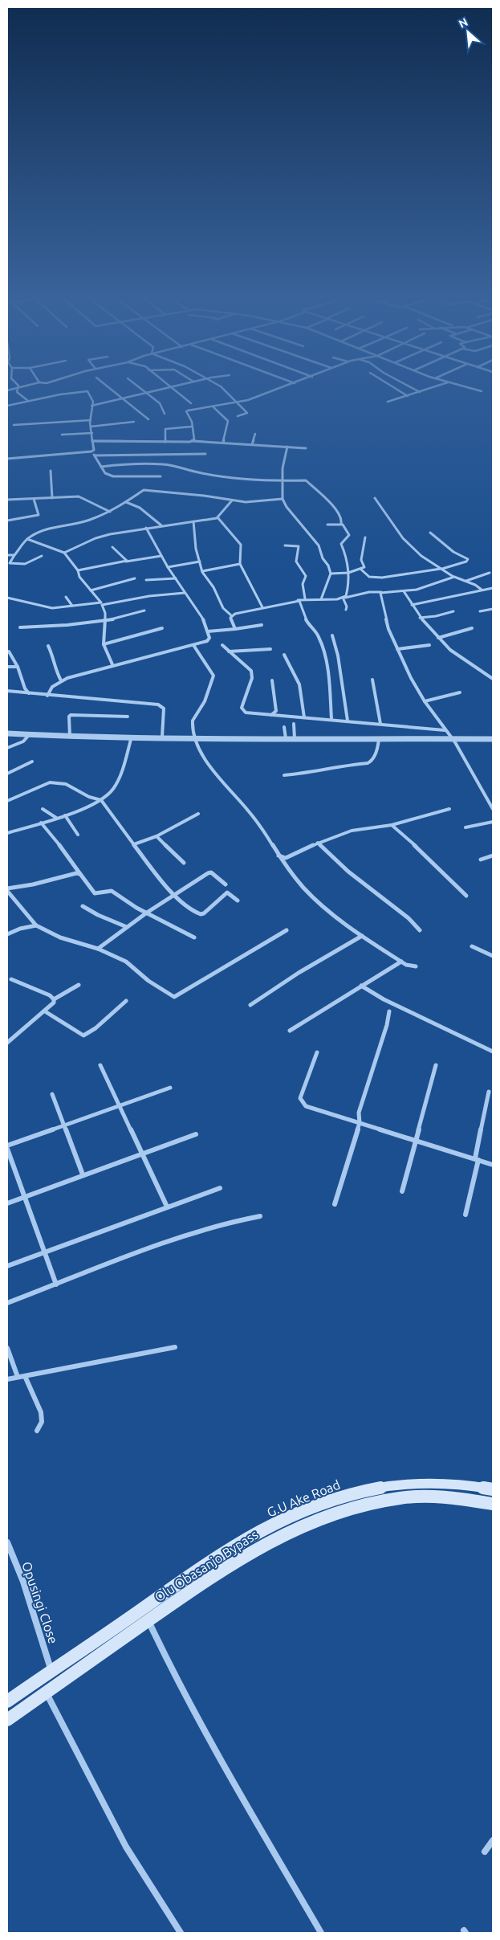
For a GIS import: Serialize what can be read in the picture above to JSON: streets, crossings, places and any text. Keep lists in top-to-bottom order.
{
  "streets": {
    "main road": ["G.U Ake Road", "Olu Obasanjo Bypass"],
    "street": ["Opusingi Close"]
  },
  "crossings": [
    ["G.U Ake Road", "Opusingi Close"]
  ],
  "north": "top left"
}
